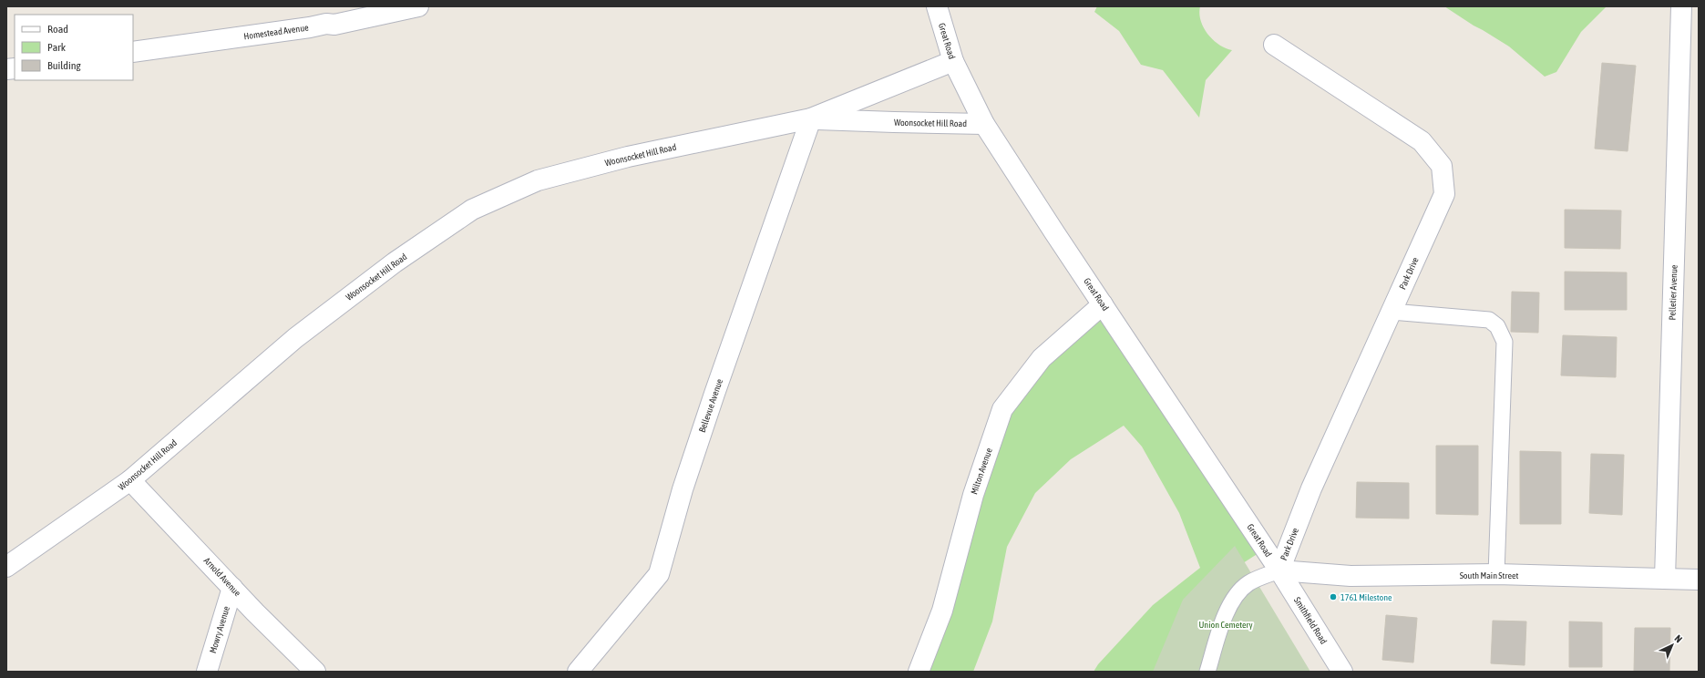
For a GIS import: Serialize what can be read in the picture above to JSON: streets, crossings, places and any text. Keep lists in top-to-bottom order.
{
  "streets": {
    "street": [
      "Homestead Avenue",
      "Great Road",
      "Woonsocket Hill Road",
      "Park Drive",
      "Pelletier Avenue",
      "Bellevue Avenue",
      "Milton Avenue",
      "South Main Street",
      "Arnold Avenue",
      "Smithfield Road",
      "Mowry Avenue"
    ]
  },
  "crossings": [
    ["Great Road", "Woonsocket Hill Road"],
    ["Great Road", "Park Drive"],
    ["Great Road", "Milton Avenue"],
    ["Great Road", "South Main Street"],
    ["Great Road", "Smithfield Road"],
    ["Woonsocket Hill Road", "Bellevue Avenue"],
    ["Woonsocket Hill Road", "Arnold Avenue"],
    ["Park Drive", "South Main Street"],
    ["Park Drive", "Smithfield Road"],
    ["Pelletier Avenue", "South Main Street"],
    ["South Main Street", "Smithfield Road"],
    ["Arnold Avenue", "Mowry Avenue"]
  ],
  "parks": ["Union Cemetery"],
  "places": ["1761 Milestone"],
  "legend": ["Road", "Park", "Building"],
  "north": "top right"
}
